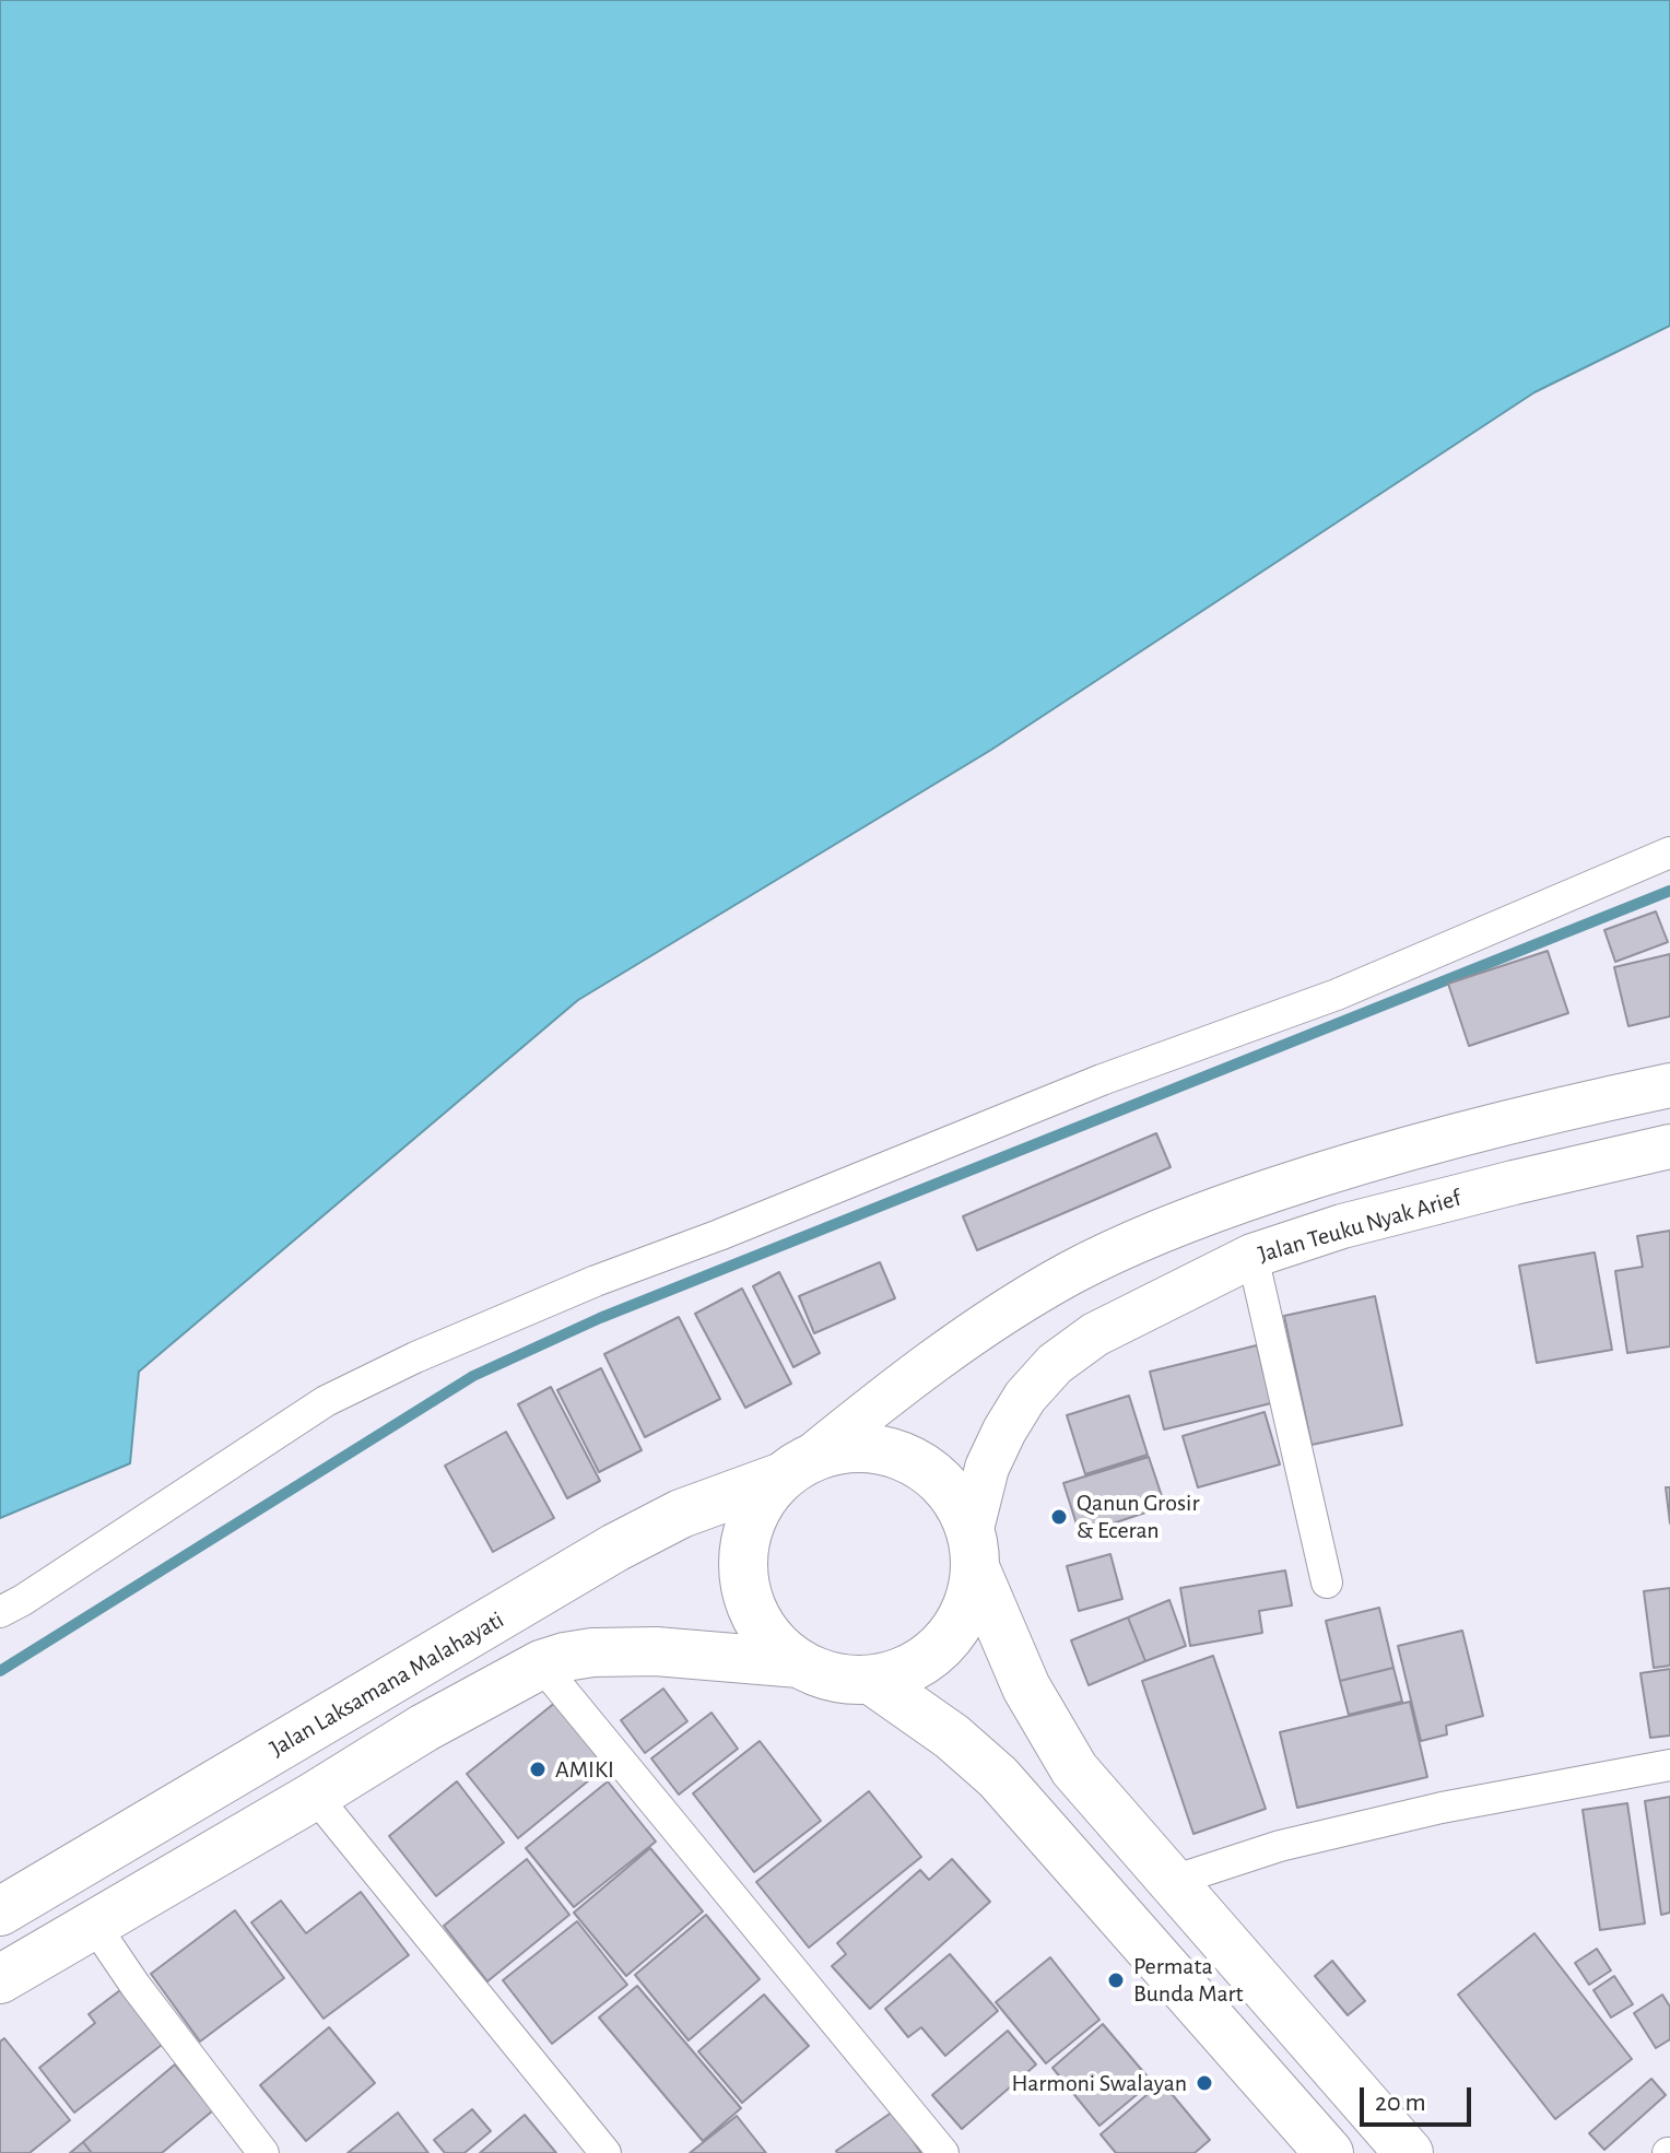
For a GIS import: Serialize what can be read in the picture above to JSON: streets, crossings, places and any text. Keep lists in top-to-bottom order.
{
  "streets": {
    "highway": ["Jalan Laksamana Malahayati"],
    "main road": ["Jalan Teuku Nyak Arief"]
  },
  "crossings": [
    ["Jalan Teuku Nyak Arief", "Jalan Laksamana Malahayati"]
  ],
  "places": [
    "Qanun Grosir & Eceran",
    "AMIKI",
    "Permata Bunda Mart",
    "Harmoni Swalayan"
  ],
  "scale_bar": "20 m"
}
